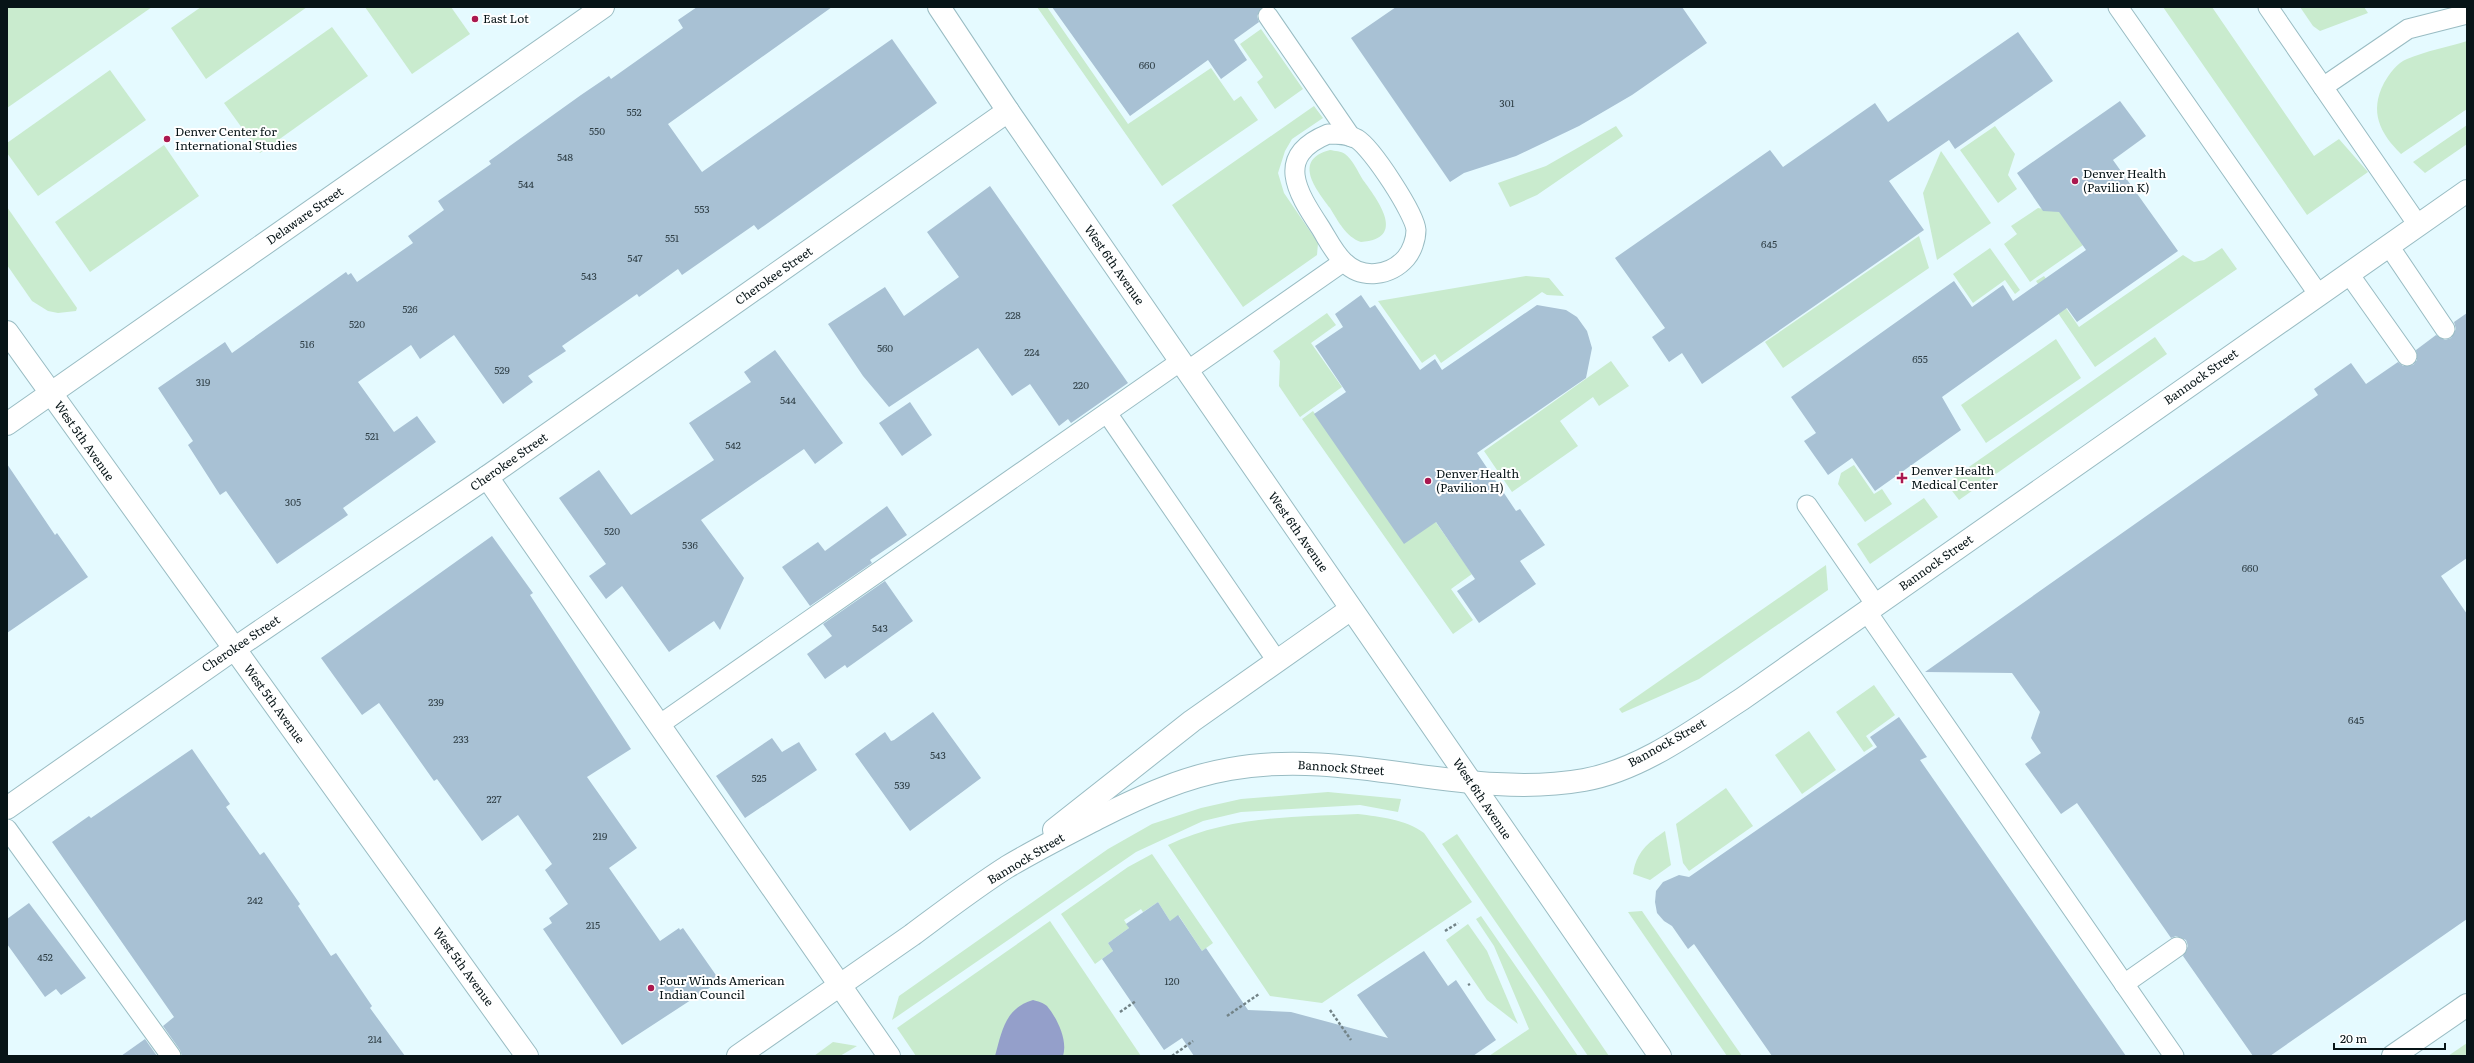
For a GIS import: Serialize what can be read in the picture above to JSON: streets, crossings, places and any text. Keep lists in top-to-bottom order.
{
  "streets": {
    "street": [
      "Delaware Street",
      "West 6th Avenue",
      "Cherokee Street",
      "Bannock Street",
      "West 5th Avenue"
    ]
  },
  "crossings": [
    ["Delaware Street", "West 5th Avenue"],
    ["West 6th Avenue", "Cherokee Street"],
    ["West 6th Avenue", "Bannock Street"],
    ["Cherokee Street", "West 5th Avenue"]
  ],
  "places": {
    "other": [
      "East Lot",
      "Denver Center for International Studies",
      "Denver Health (Pavilion K)",
      "Denver Health (Pavilion H)",
      "Four Winds American Indian Council"
    ],
    "health": ["Denver Health Medical Center"]
  },
  "house_numbers": [
    "660",
    "301",
    "552",
    "550",
    "548",
    "544",
    "553",
    "551",
    "645",
    "547",
    "543",
    "526",
    "228",
    "520",
    "516",
    "560",
    "224",
    "655",
    "529",
    "319",
    "220",
    "544",
    "521",
    "542",
    "305",
    "520",
    "536",
    "660",
    "543",
    "239",
    "645",
    "233",
    "543",
    "525",
    "539",
    "227",
    "219",
    "242",
    "215",
    "452",
    "120",
    "214"
  ],
  "scale_bar": "20 m"
}
